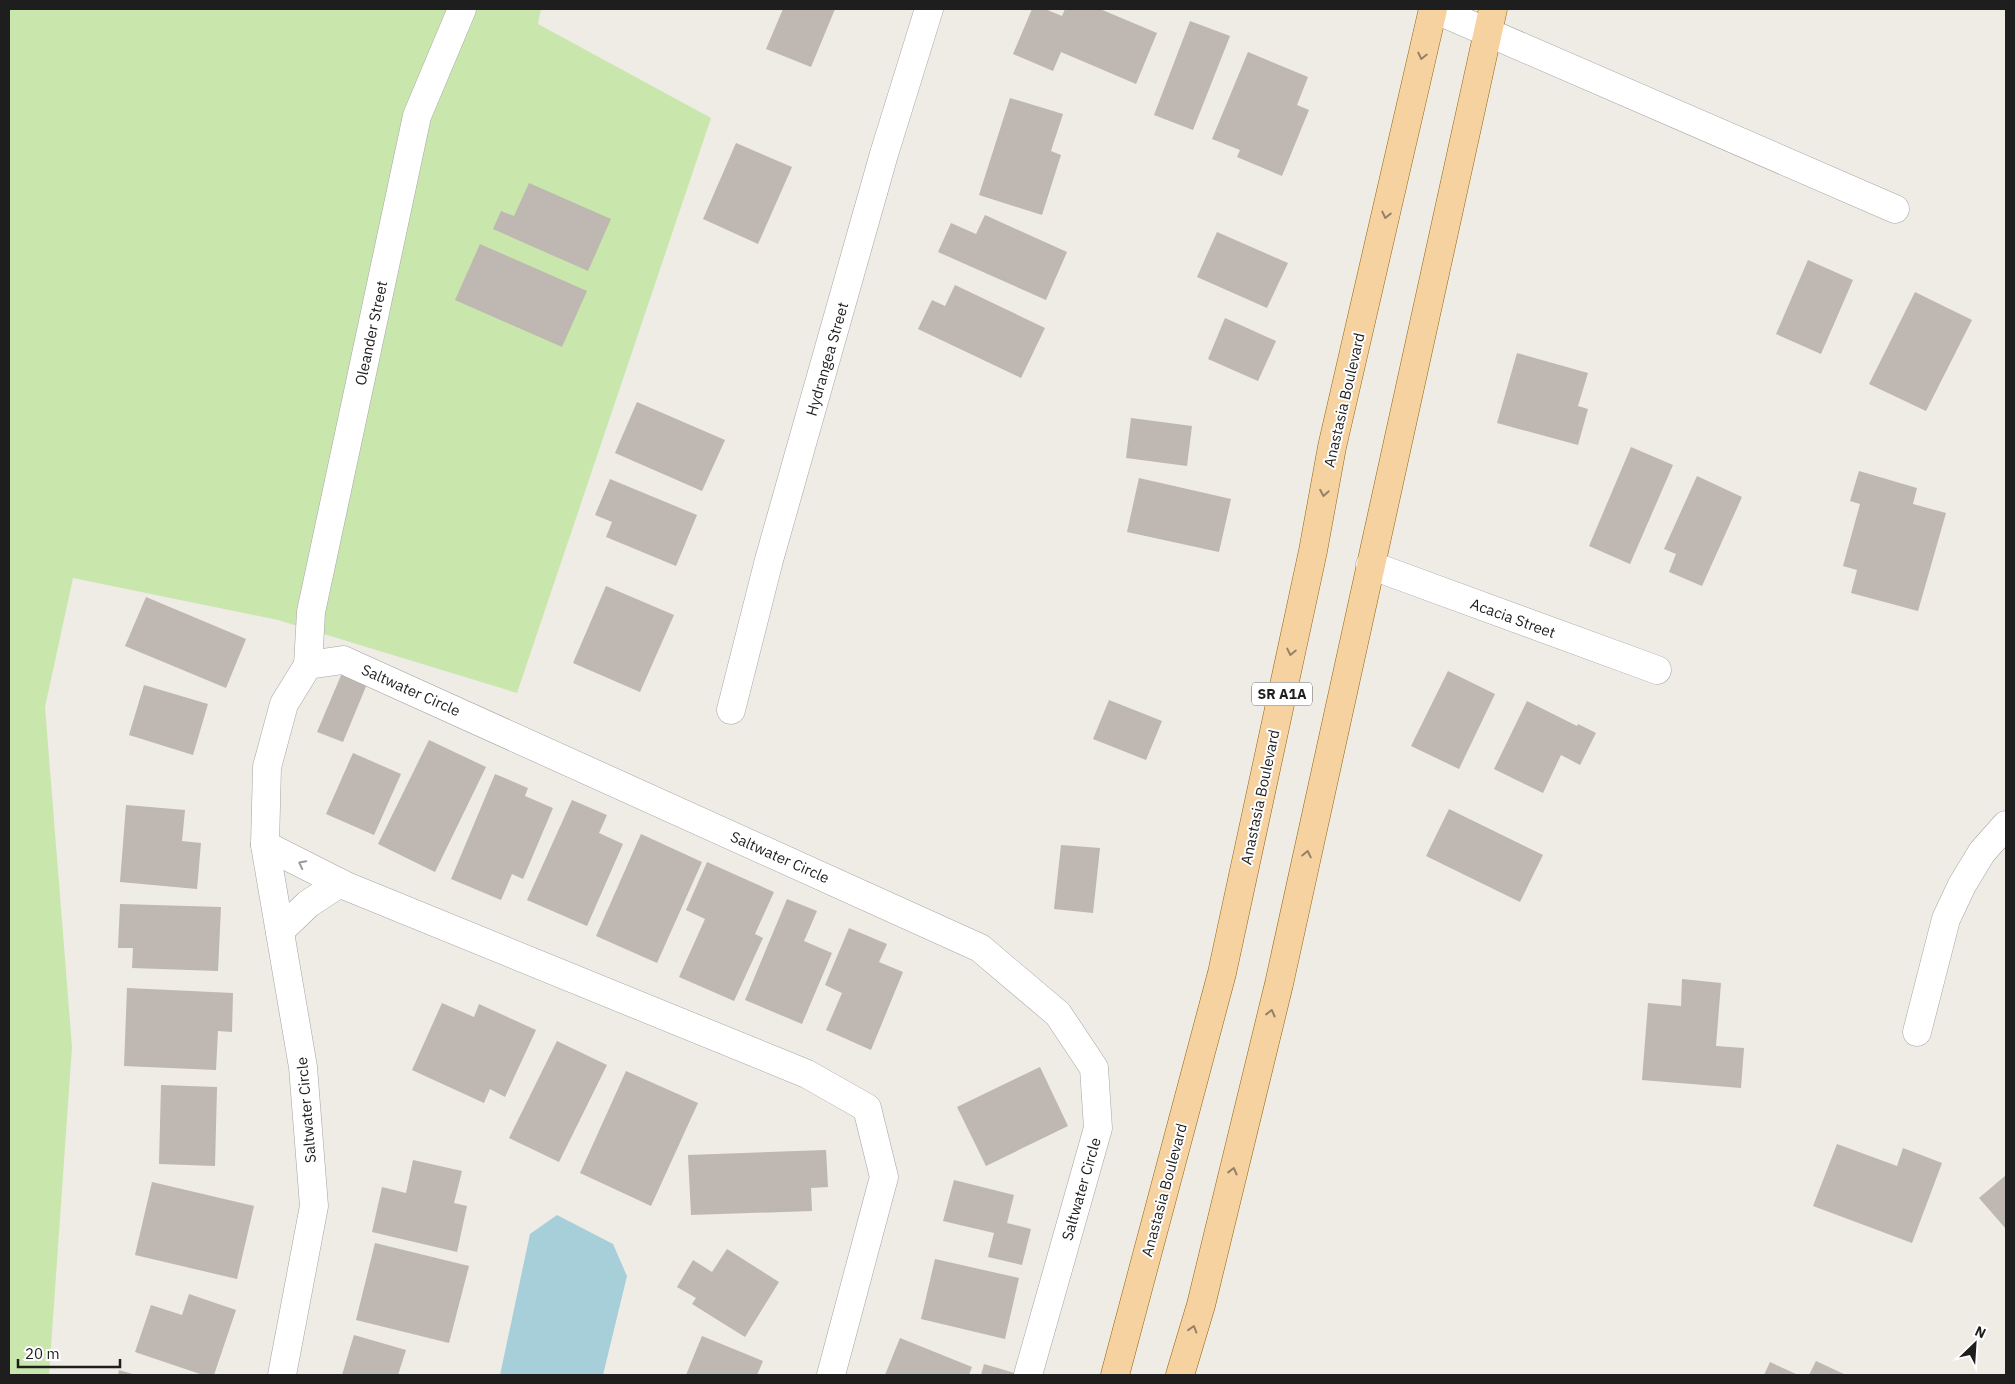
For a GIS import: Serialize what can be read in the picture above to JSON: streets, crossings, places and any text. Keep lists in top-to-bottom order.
{
  "streets": {
    "main road": ["Anastasia Boulevard", "SR A1A"],
    "street": [
      "Oleander Street",
      "Hydrangea Street",
      "Acacia Street",
      "Saltwater Circle"
    ]
  },
  "crossings": [
    ["Oleander Street", "Saltwater Circle"]
  ],
  "scale_bar": "20 m",
  "north": "top right"
}
